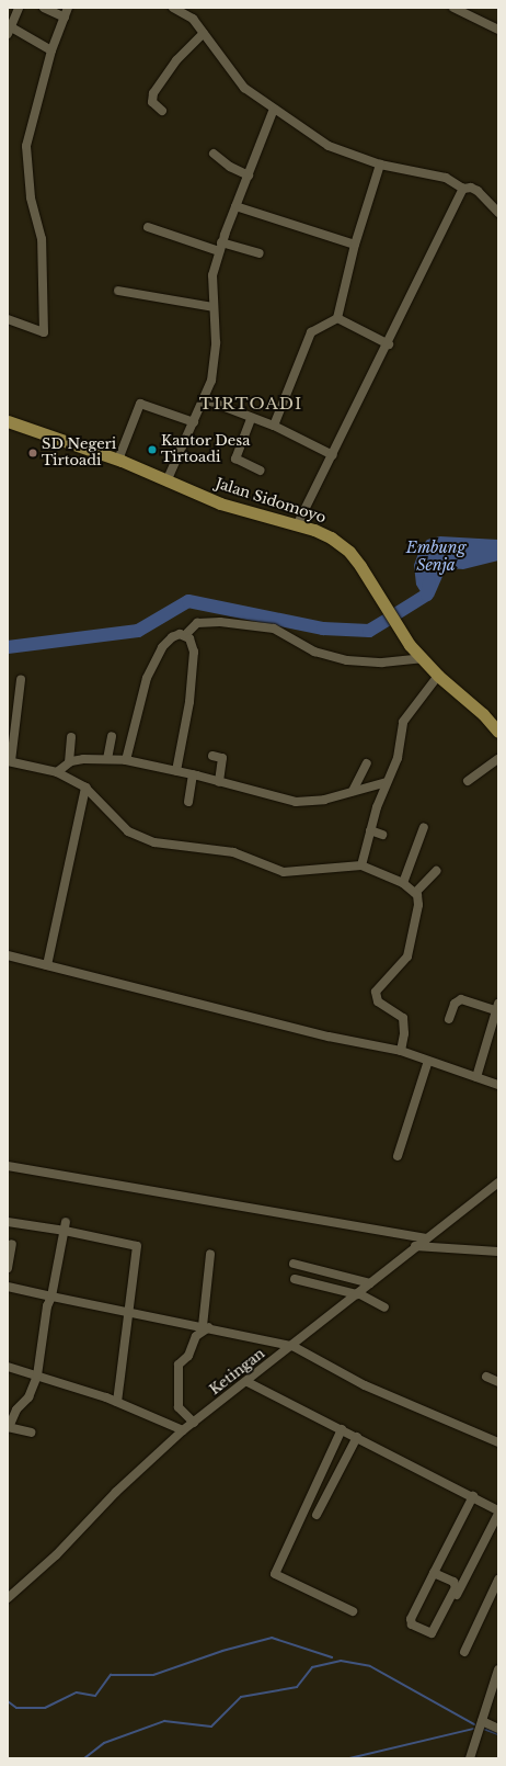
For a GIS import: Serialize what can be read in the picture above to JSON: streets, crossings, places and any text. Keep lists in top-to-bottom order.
{
  "streets": {
    "main road": ["Jalan Sidomoyo"],
    "street": ["Ketingan"]
  },
  "districts": ["TIRTOADI"],
  "water": ["Embung Senja"],
  "places": ["Kantor Desa Tirtoadi", "SD Negeri Tirtoadi"]
}
